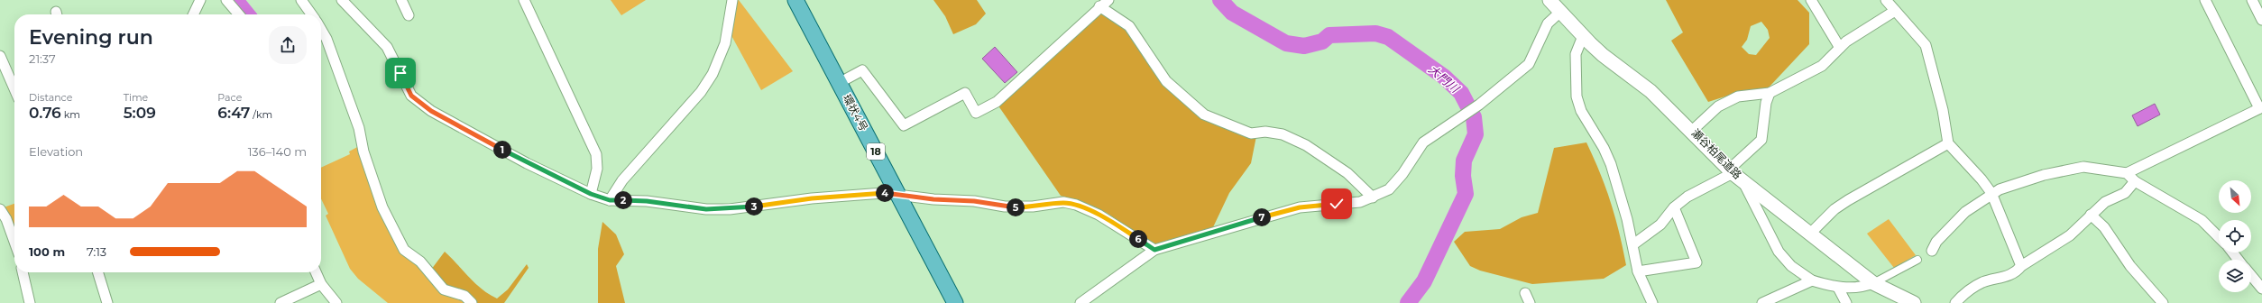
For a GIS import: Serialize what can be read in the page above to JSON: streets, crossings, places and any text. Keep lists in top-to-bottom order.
{
  "streets": {
    "main road": ["環状4号", "18", "瀬谷柏尾道路"]
  },
  "water": ["大門川"],
  "north": "bottom right",
  "page": {
    "heading": ["Evening run", "21:37"],
    "stats": [
      ["Distance", "0.76 km"],
      ["Time", "5:09"],
      ["Pace", "6:47 /km"]
    ],
    "chart": ["Elevation", "136–140 m"],
    "pins": [
      "1",
      "4",
      "2",
      "3",
      "5",
      "7",
      "6"
    ],
    "list": [
      {
        "name": "100 m",
        "note": "7:13"
      }
    ]
  }
}
